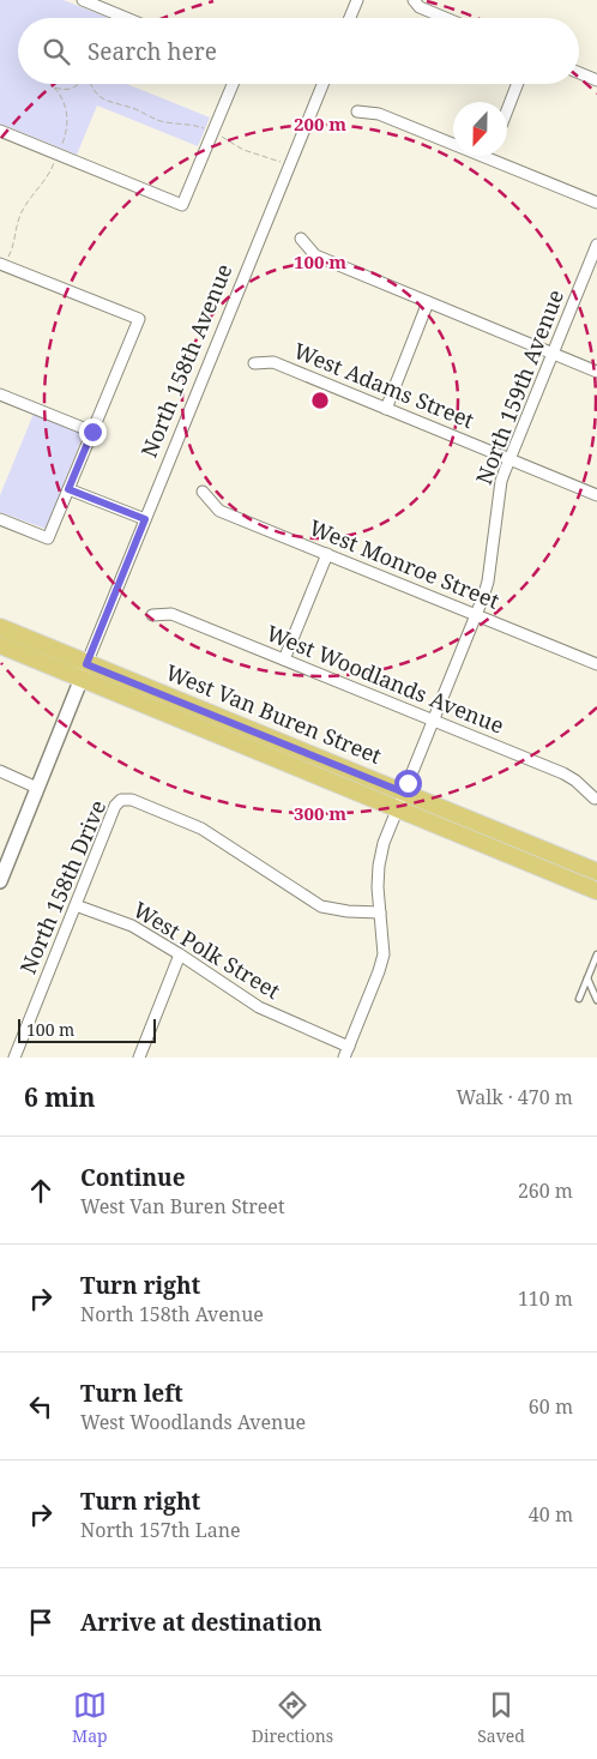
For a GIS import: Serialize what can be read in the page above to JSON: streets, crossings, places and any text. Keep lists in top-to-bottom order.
{
  "streets": {
    "main road": ["West Van Buren Street"],
    "street": [
      "North 158th Avenue",
      "West Adams Street",
      "North 159th Avenue",
      "West Monroe Street",
      "West Woodlands Avenue",
      "North 158th Drive",
      "West Polk Street"
    ]
  },
  "crossings": [
    ["North 158th Avenue", "West Van Buren Street"],
    ["West Adams Street", "North 159th Avenue"],
    ["North 159th Avenue", "West Monroe Street"],
    ["North 159th Avenue", "West Woodlands Avenue"],
    ["North 159th Avenue", "West Van Buren Street"],
    ["North 159th Avenue", "North 158th Drive"],
    ["North 159th Avenue", "West Polk Street"],
    ["North 158th Drive", "West Polk Street"]
  ],
  "scale_bar": "100 m",
  "north": "bottom",
  "page": {
    "search": "Search here",
    "scale": "100 m",
    "heading": ["6 min", "Walk · 470 m"],
    "list": [
      ["Continue", "West Van Buren Street", "260 m"],
      ["Turn right", "North 158th Avenue", "110 m"],
      ["Turn left", "West Woodlands Avenue", "60 m"],
      ["Turn right", "North 157th Lane", "40 m"],
      "Arrive at destination"
    ],
    "nav": ["Map", "Directions", "Saved"]
  },
  "rings": ["200 m", "100 m", "300 m"]
}
